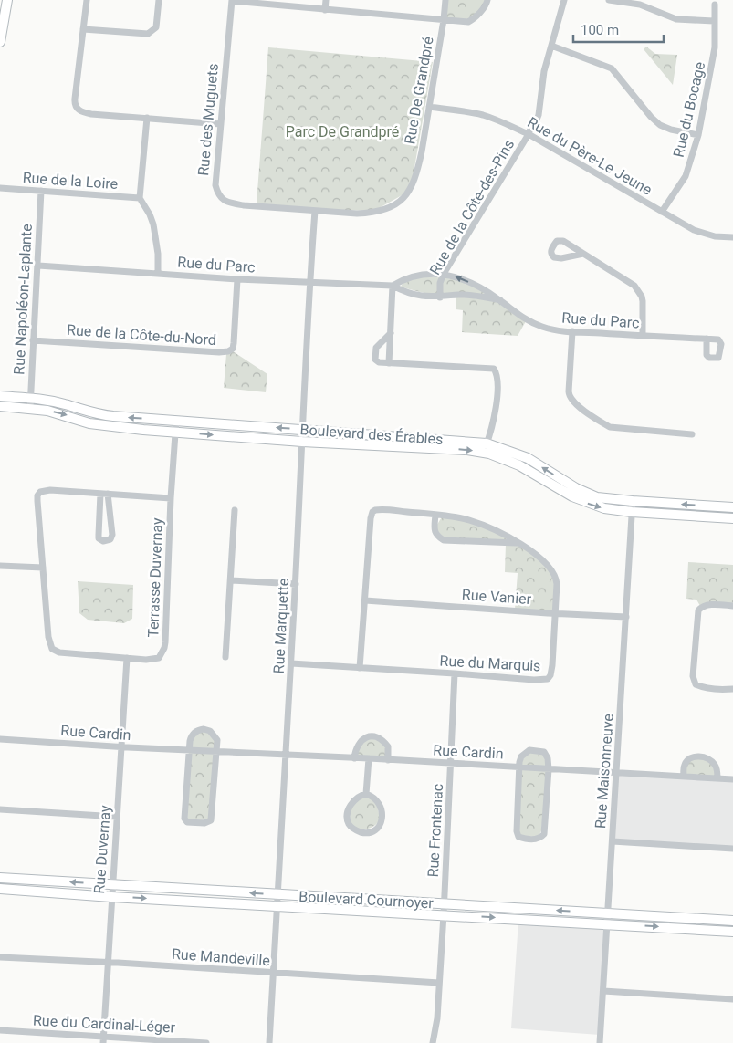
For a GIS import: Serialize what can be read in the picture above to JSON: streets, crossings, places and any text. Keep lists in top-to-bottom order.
{
  "streets": {
    "street": [
      "Rue De Grandpré",
      "Rue du Bocage",
      "Rue des Muguets",
      "Rue du Père-Le Jeune",
      "Rue de la Loire",
      "Rue de la Côte-des-Pins",
      "Rue du Parc",
      "Rue Napoléon-Laplante",
      "Rue de la Côte-du-Nord",
      "Boulevard des Érables",
      "Terrasse Duvernay",
      "Rue Vanier",
      "Rue Marquette",
      "Rue du Marquis",
      "Rue Cardin",
      "Rue Maisonneuve",
      "Rue Frontenac",
      "Rue Duvernay",
      "Boulevard Cournoyer",
      "Rue Mandeville",
      "Rue du Cardinal-Léger"
    ]
  },
  "crossings": [
    ["Rue De Grandpré", "Rue des Muguets"],
    ["Rue De Grandpré", "Rue du Père-Le Jeune"],
    ["Rue De Grandpré", "Rue Marquette"],
    ["Rue du Bocage", "Rue du Père-Le Jeune"],
    ["Rue des Muguets", "Rue Marquette"],
    ["Rue du Père-Le Jeune", "Rue de la Côte-des-Pins"],
    ["Rue de la Loire", "Rue Napoléon-Laplante"],
    ["Rue de la Côte-des-Pins", "Rue du Parc"],
    ["Rue du Parc", "Rue Napoléon-Laplante"],
    ["Rue du Parc", "Rue de la Côte-du-Nord"],
    ["Rue du Parc", "Rue Marquette"],
    ["Rue Napoléon-Laplante", "Rue de la Côte-du-Nord"],
    ["Rue Napoléon-Laplante", "Boulevard des Érables"],
    ["Boulevard des Érables", "Terrasse Duvernay"],
    ["Boulevard des Érables", "Rue Marquette"],
    ["Boulevard des Érables", "Rue Maisonneuve"],
    ["Terrasse Duvernay", "Rue Duvernay"],
    ["Rue Vanier", "Rue du Marquis"],
    ["Rue Vanier", "Rue Maisonneuve"],
    ["Rue Marquette", "Rue du Marquis"],
    ["Rue Marquette", "Rue Cardin"],
    ["Rue Marquette", "Boulevard Cournoyer"],
    ["Rue Marquette", "Rue Mandeville"],
    ["Rue du Marquis", "Rue Frontenac"],
    ["Rue Cardin", "Rue Maisonneuve"],
    ["Rue Cardin", "Rue Frontenac"],
    ["Rue Cardin", "Rue Duvernay"],
    ["Rue Maisonneuve", "Boulevard Cournoyer"],
    ["Rue Frontenac", "Boulevard Cournoyer"],
    ["Rue Frontenac", "Rue Mandeville"],
    ["Rue Duvernay", "Boulevard Cournoyer"],
    ["Rue Duvernay", "Rue Mandeville"],
    ["Rue Duvernay", "Rue du Cardinal-Léger"]
  ],
  "parks": ["Parc De Grandpré"],
  "scale_bar": "100 m"
}
